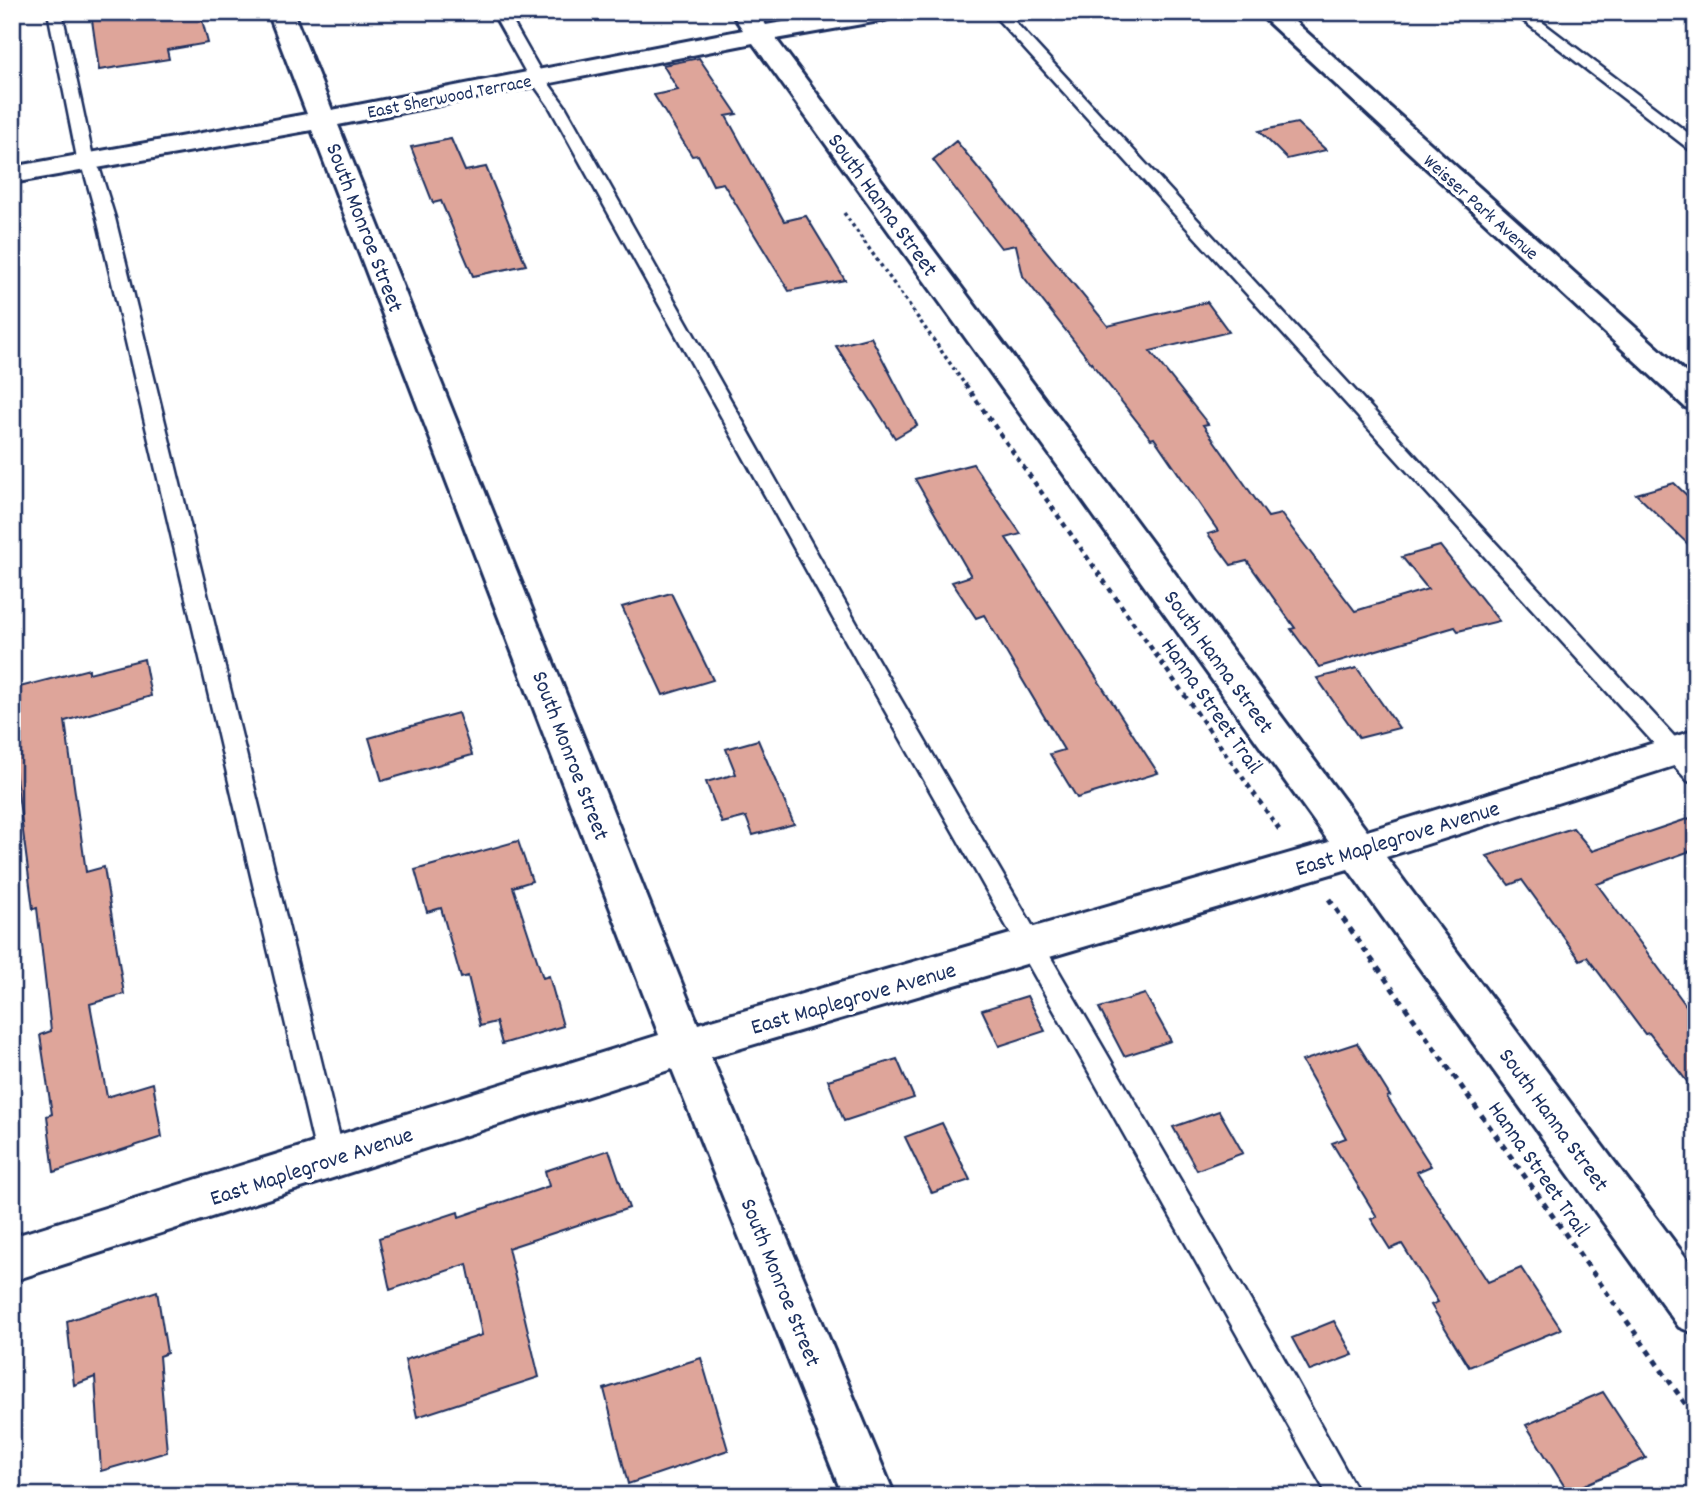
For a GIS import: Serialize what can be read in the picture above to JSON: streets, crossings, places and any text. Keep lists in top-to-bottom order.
{
  "streets": {
    "street": [
      "East Sherwood Terrace",
      "South Hanna Street",
      "Weisser Park Avenue",
      "South Monroe Street",
      "East Maplegrove Avenue"
    ],
    "path": ["Hanna Street Trail"]
  },
  "crossings": [
    ["East Sherwood Terrace", "South Hanna Street"],
    ["East Sherwood Terrace", "South Monroe Street"],
    ["South Hanna Street", "East Maplegrove Avenue"],
    ["South Monroe Street", "East Maplegrove Avenue"],
    ["Hanna Street Trail", "East Maplegrove Avenue"]
  ]
}
